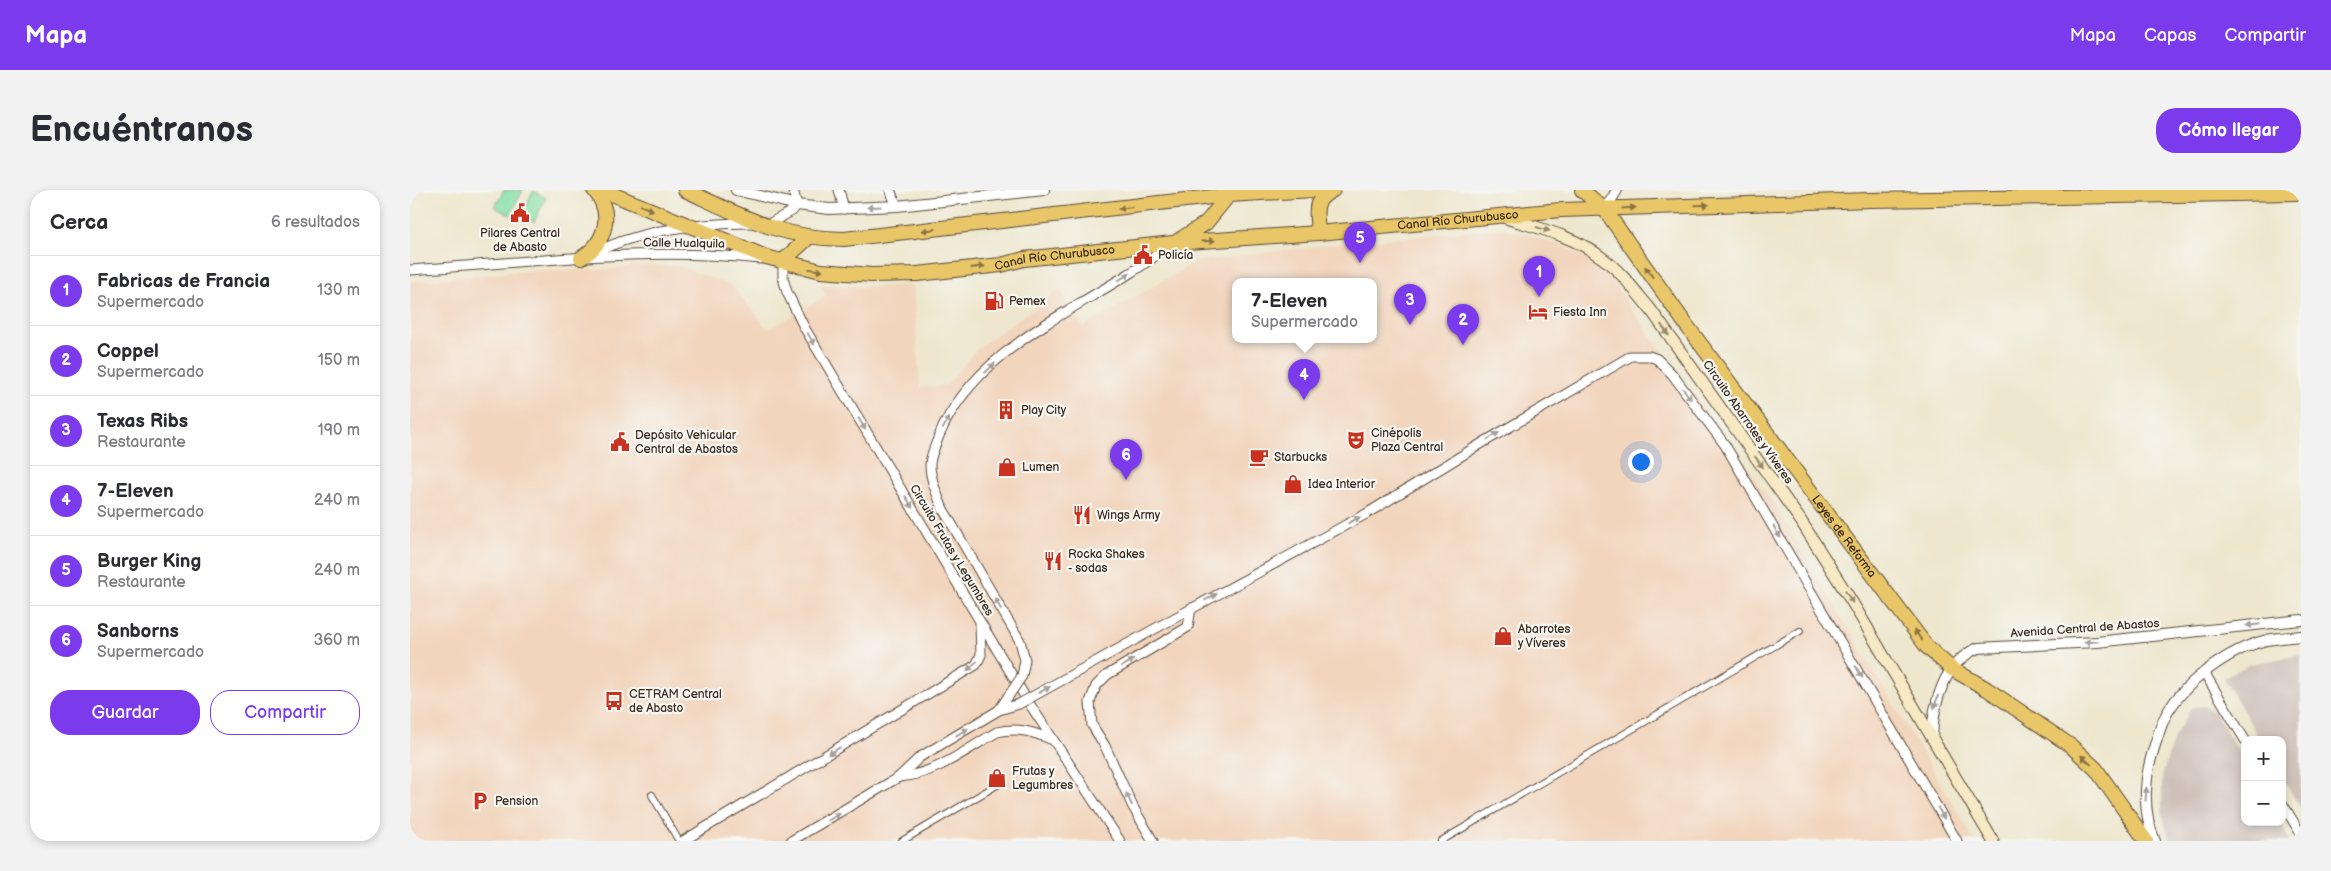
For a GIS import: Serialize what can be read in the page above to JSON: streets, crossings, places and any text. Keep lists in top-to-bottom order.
{
  "streets": {
    "main road": ["Canal Río Churubusco", "Circuito Abarrotes y Víveres", "Leyes de Reforma"],
    "street": ["Calle Hualquila", "Circuito Frutas y Legumbres", "Avenida Central de Abastos"]
  },
  "crossings": [
    ["Canal Río Churubusco", "Calle Hualquila"],
    ["Canal Río Churubusco", "Circuito Abarrotes y Víveres"],
    ["Canal Río Churubusco", "Leyes de Reforma"],
    ["Canal Río Churubusco", "Circuito Frutas y Legumbres"],
    ["Calle Hualquila", "Circuito Frutas y Legumbres"],
    ["Circuito Abarrotes y Víveres", "Avenida Central de Abastos"],
    ["Leyes de Reforma", "Avenida Central de Abastos"]
  ],
  "one_way": [
    "Circuito Abarrotes y Víveres",
    "Leyes de Reforma",
    "Circuito Frutas y Legumbres",
    "Avenida Central de Abastos"
  ],
  "places": {
    "public building": ["Pilares Central de Abasto", "Policía", "Depósito Vehicular Central de Abastos"],
    "fuel station": ["Pemex"],
    "hotel": ["Fiesta Inn"],
    "building": ["Play City"],
    "theatre": ["Cinépolis Plaza Central"],
    "cafe": ["Starbucks"],
    "shop": [
      "Lumen",
      "Idea Interior",
      "Abarrotes y Víveres",
      "Frutas y Legumbres"
    ],
    "restaurant": ["Wings Army", "Rocka Shakes - sodas"],
    "bus stop": ["CETRAM Central de Abasto"],
    "parking": ["Pension"]
  },
  "page": {
    "header": "Mapa",
    "nav": ["Mapa", "Capas", "Compartir"],
    "buttons": [
      "Cómo llegar",
      ["Guardar", "Compartir"]
    ],
    "title": "Encuéntranos",
    "heading": ["Cerca", "6 resultados"],
    "pins": [
      "5",
      "1",
      "3",
      "2",
      "4",
      "6"
    ],
    "list": [
      {
        "mark": "1",
        "name": "Fabricas de Francia",
        "note": "Supermercado",
        "value": "130 m"
      },
      {
        "mark": "2",
        "name": "Coppel",
        "note": "Supermercado",
        "value": "150 m"
      },
      {
        "mark": "3",
        "name": "Texas Ribs",
        "note": "Restaurante",
        "value": "190 m"
      },
      {
        "mark": "4",
        "name": "7-Eleven",
        "note": "Supermercado",
        "value": "240 m"
      },
      {
        "mark": "5",
        "name": "Burger King",
        "note": "Restaurante",
        "value": "240 m"
      },
      {
        "mark": "6",
        "name": "Sanborns",
        "note": "Supermercado",
        "value": "360 m"
      }
    ],
    "popup": ["7-Eleven", "Supermercado"],
    "map_buttons": ["+", "−"]
  }
}
